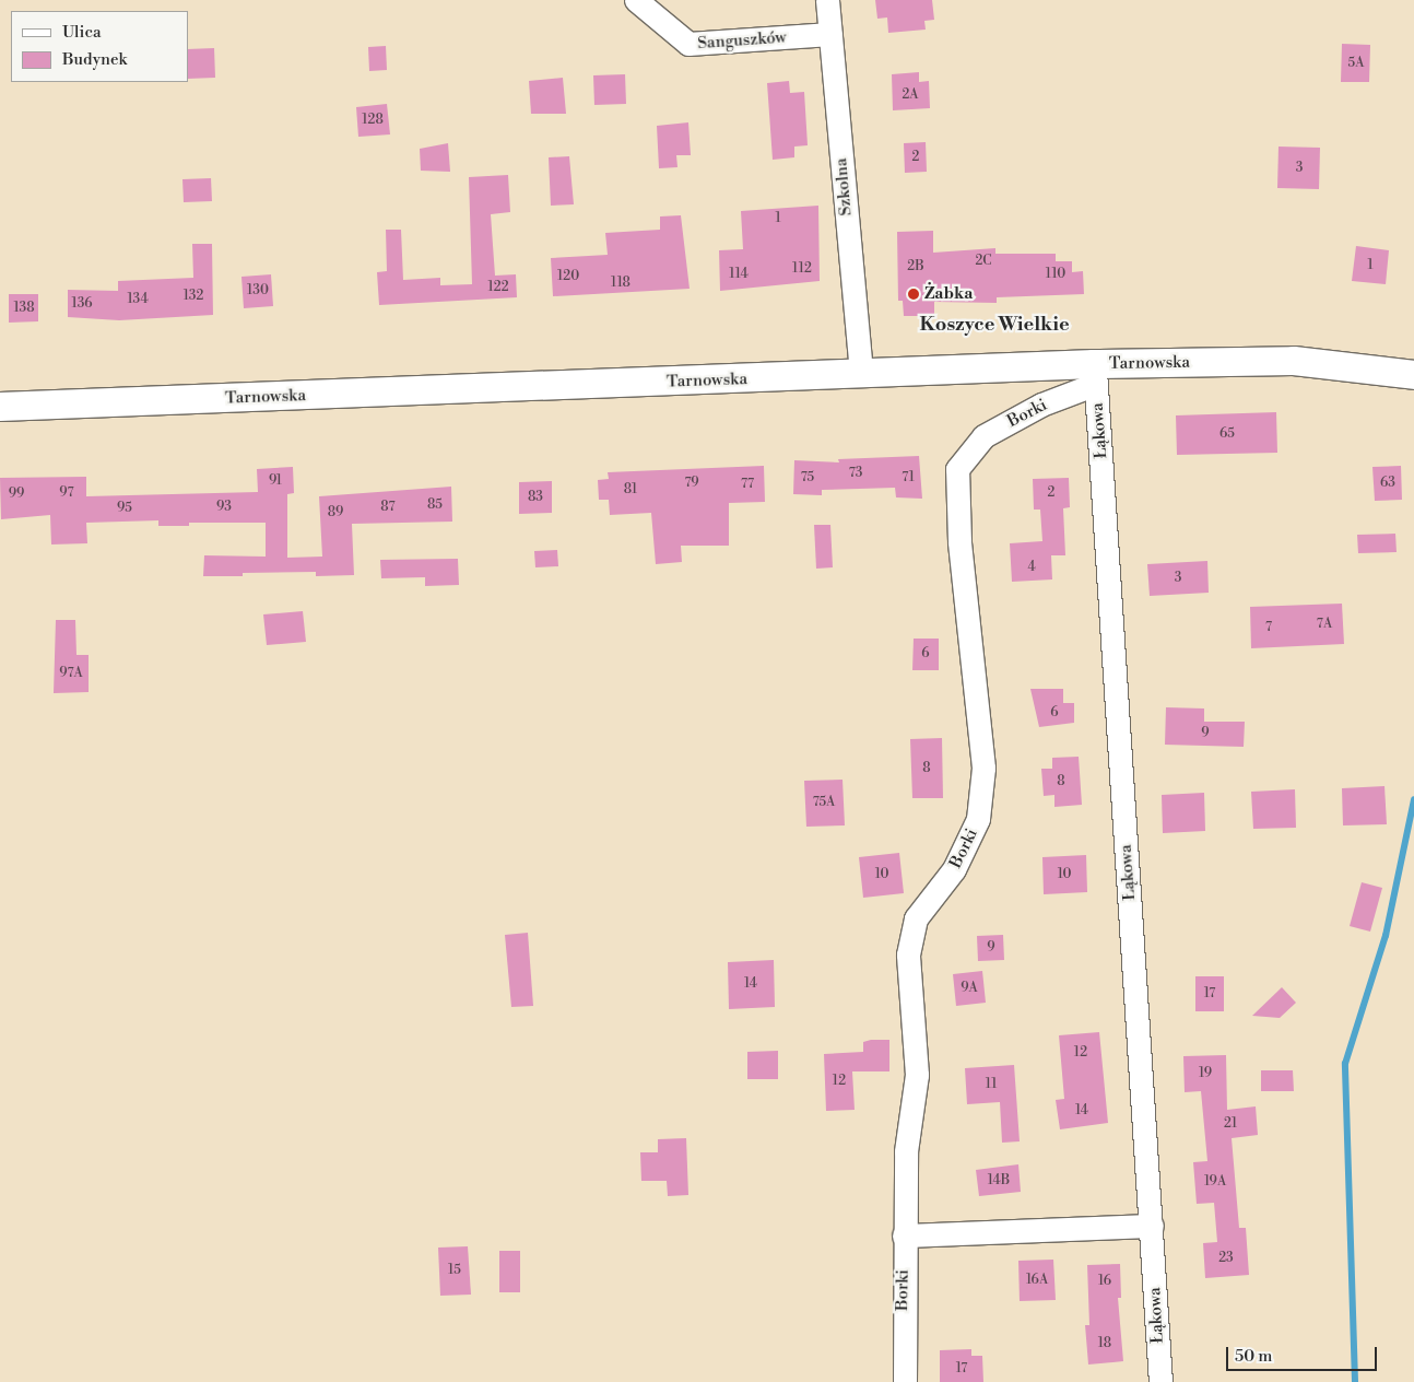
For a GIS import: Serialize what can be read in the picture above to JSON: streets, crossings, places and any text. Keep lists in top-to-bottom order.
{
  "streets": {
    "street": [
      "Sanguszków",
      "Szkolna",
      "Tarnowska",
      "Borki",
      "Łąkowa"
    ]
  },
  "crossings": [
    ["Sanguszków", "Szkolna"],
    ["Szkolna", "Tarnowska"],
    ["Tarnowska", "Borki"],
    ["Tarnowska", "Łąkowa"],
    ["Borki", "Łąkowa"]
  ],
  "districts": ["Koszyce Wielkie"],
  "places": ["Żabka"],
  "house_numbers": [
    "5A",
    "2A",
    "128",
    "2",
    "3",
    "1",
    "2C",
    "1",
    "2B",
    "112",
    "114",
    "110",
    "120",
    "118",
    "122",
    "130",
    "132",
    "134",
    "136",
    "138",
    "65",
    "73",
    "75",
    "71",
    "91",
    "79",
    "63",
    "77",
    "81",
    "97",
    "2",
    "99",
    "83",
    "85",
    "93",
    "87",
    "95",
    "89",
    "4",
    "3",
    "7A",
    "7",
    "6",
    "97A",
    "6",
    "9",
    "8",
    "8",
    "75A",
    "10",
    "10",
    "9",
    "14",
    "9A",
    "17",
    "12",
    "19",
    "12",
    "11",
    "14",
    "21",
    "14B",
    "19A",
    "23",
    "15",
    "16A",
    "16",
    "18",
    "17"
  ],
  "legend": ["Ulica", "Budynek"],
  "scale_bar": "50 m"
}
